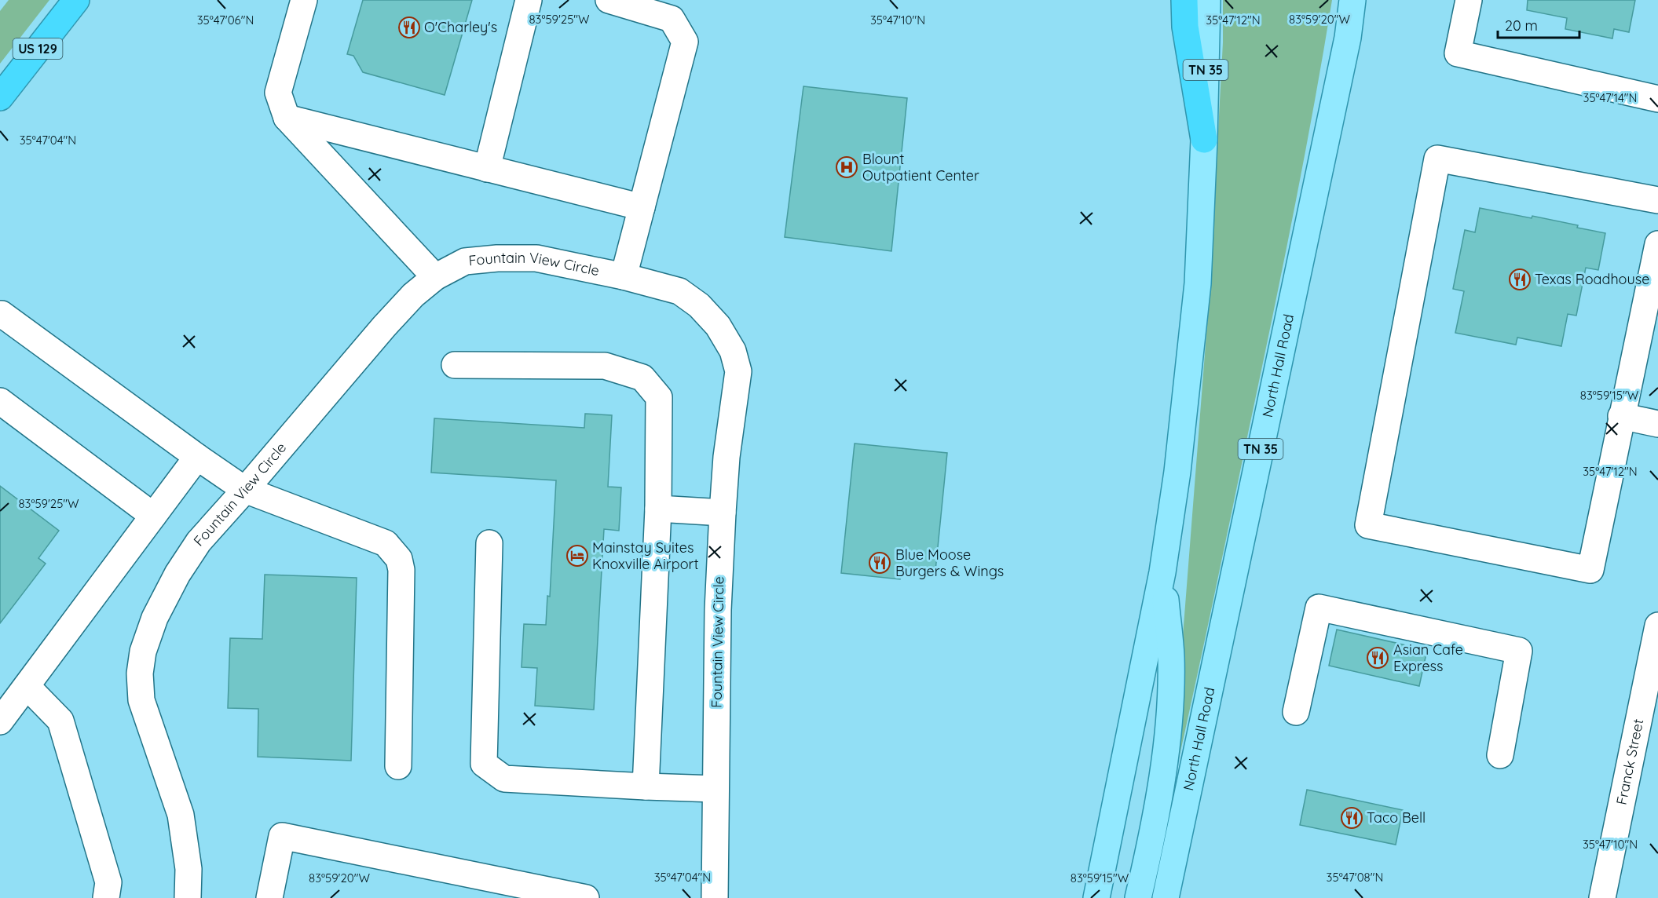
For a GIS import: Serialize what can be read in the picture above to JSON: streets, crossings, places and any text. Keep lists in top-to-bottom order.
{
  "streets": {
    "highway": ["US 129"],
    "main road": ["TN 35", "North Hall Road"],
    "street": ["Fountain View Circle", "Franck Street"]
  },
  "places": {
    "restaurant": [
      "O'Charley's",
      "Texas Roadhouse",
      "Blue Moose Burgers & Wings",
      "Asian Cafe Express",
      "Taco Bell"
    ],
    "hospital": ["Blount Outpatient Center"],
    "hotel": ["Mainstay Suites Knoxville Airport"]
  },
  "scale_bar": "20 m",
  "coordinates": [
    "83°59'20\"W",
    "83°59'25\"W",
    "35°47'06\"N",
    "35°47'10\"N",
    "35°47'12\"N",
    "35°47'14\"N",
    "35°47'04\"N",
    "83°59'15\"W",
    "35°47'08\"N"
  ]
}
